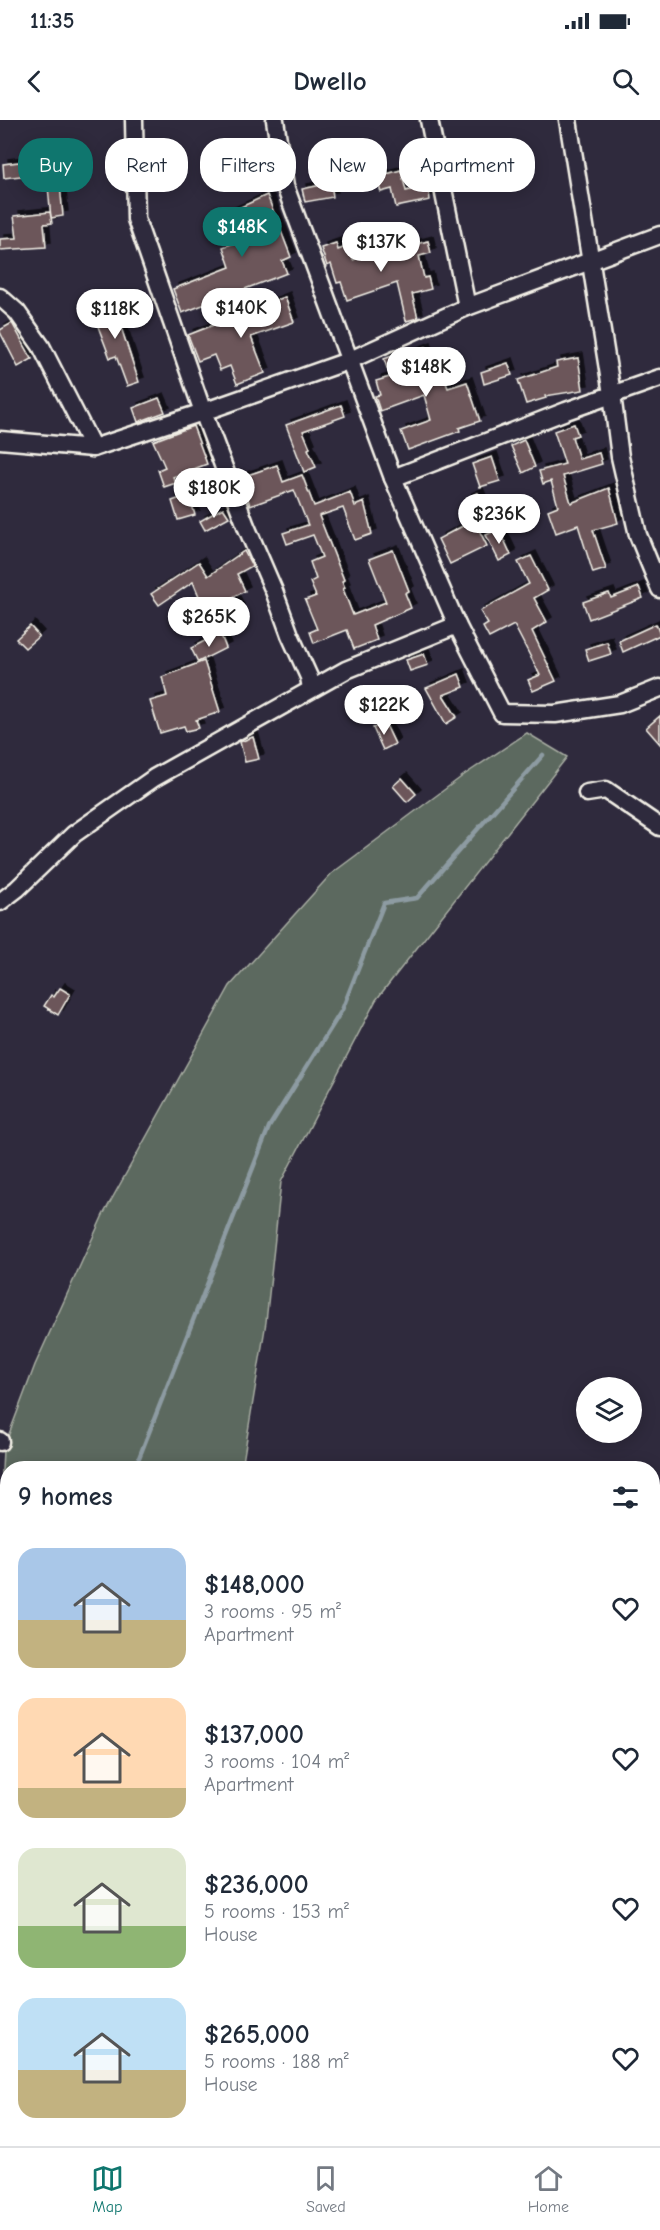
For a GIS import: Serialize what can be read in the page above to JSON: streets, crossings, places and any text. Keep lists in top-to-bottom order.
{
  "page": {
    "status": "11:35",
    "header": "Dwello",
    "chip": [
      "Buy",
      "Rent",
      "Filters",
      "New",
      "Apartment"
    ],
    "price": [
      "$148K",
      "$137K",
      "$140K",
      "$118K",
      "$148K",
      "$180K",
      "$236K",
      "$265K",
      "$122K"
    ],
    "heading": "9 homes",
    "list": [
      {
        "name": "$148,000",
        "note": "3 rooms · 95 m² · Apartment"
      },
      {
        "name": "$137,000",
        "note": "3 rooms · 104 m² · Apartment"
      },
      {
        "name": "$236,000",
        "note": "5 rooms · 153 m² · House"
      },
      {
        "name": "$265,000",
        "note": "5 rooms · 188 m² · House"
      }
    ],
    "tabs": ["Map", "Saved", "Home"]
  }
}
